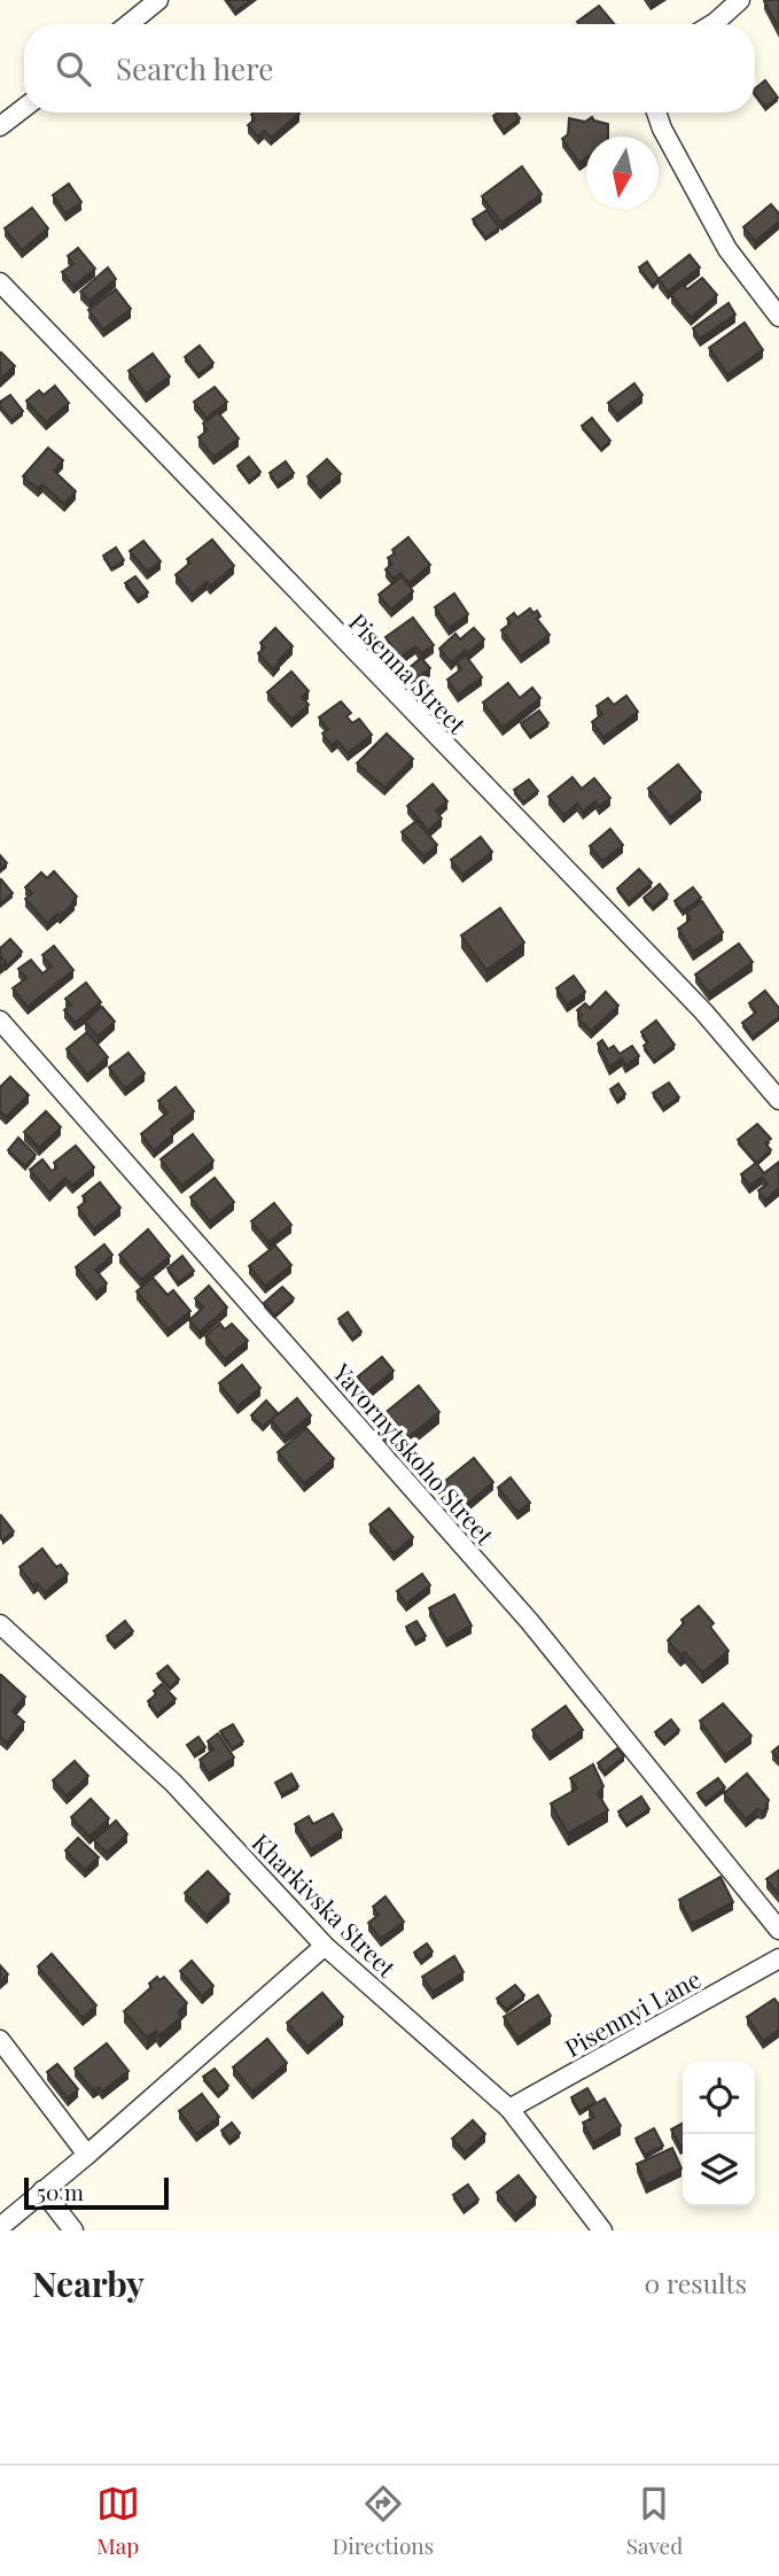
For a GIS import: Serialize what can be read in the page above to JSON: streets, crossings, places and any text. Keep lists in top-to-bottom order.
{
  "streets": {
    "street": [
      "Pisenna Street",
      "Yavornytskoho Street",
      "Kharkivska Street",
      "Pisennyi Lane"
    ]
  },
  "crossings": [
    ["Kharkivska Street", "Pisennyi Lane"]
  ],
  "scale_bar": "50 m",
  "north": "bottom",
  "page": {
    "search": "Search here",
    "scale": "50 m",
    "heading": ["Nearby", "0 results"],
    "nav": ["Map", "Directions", "Saved"]
  }
}
